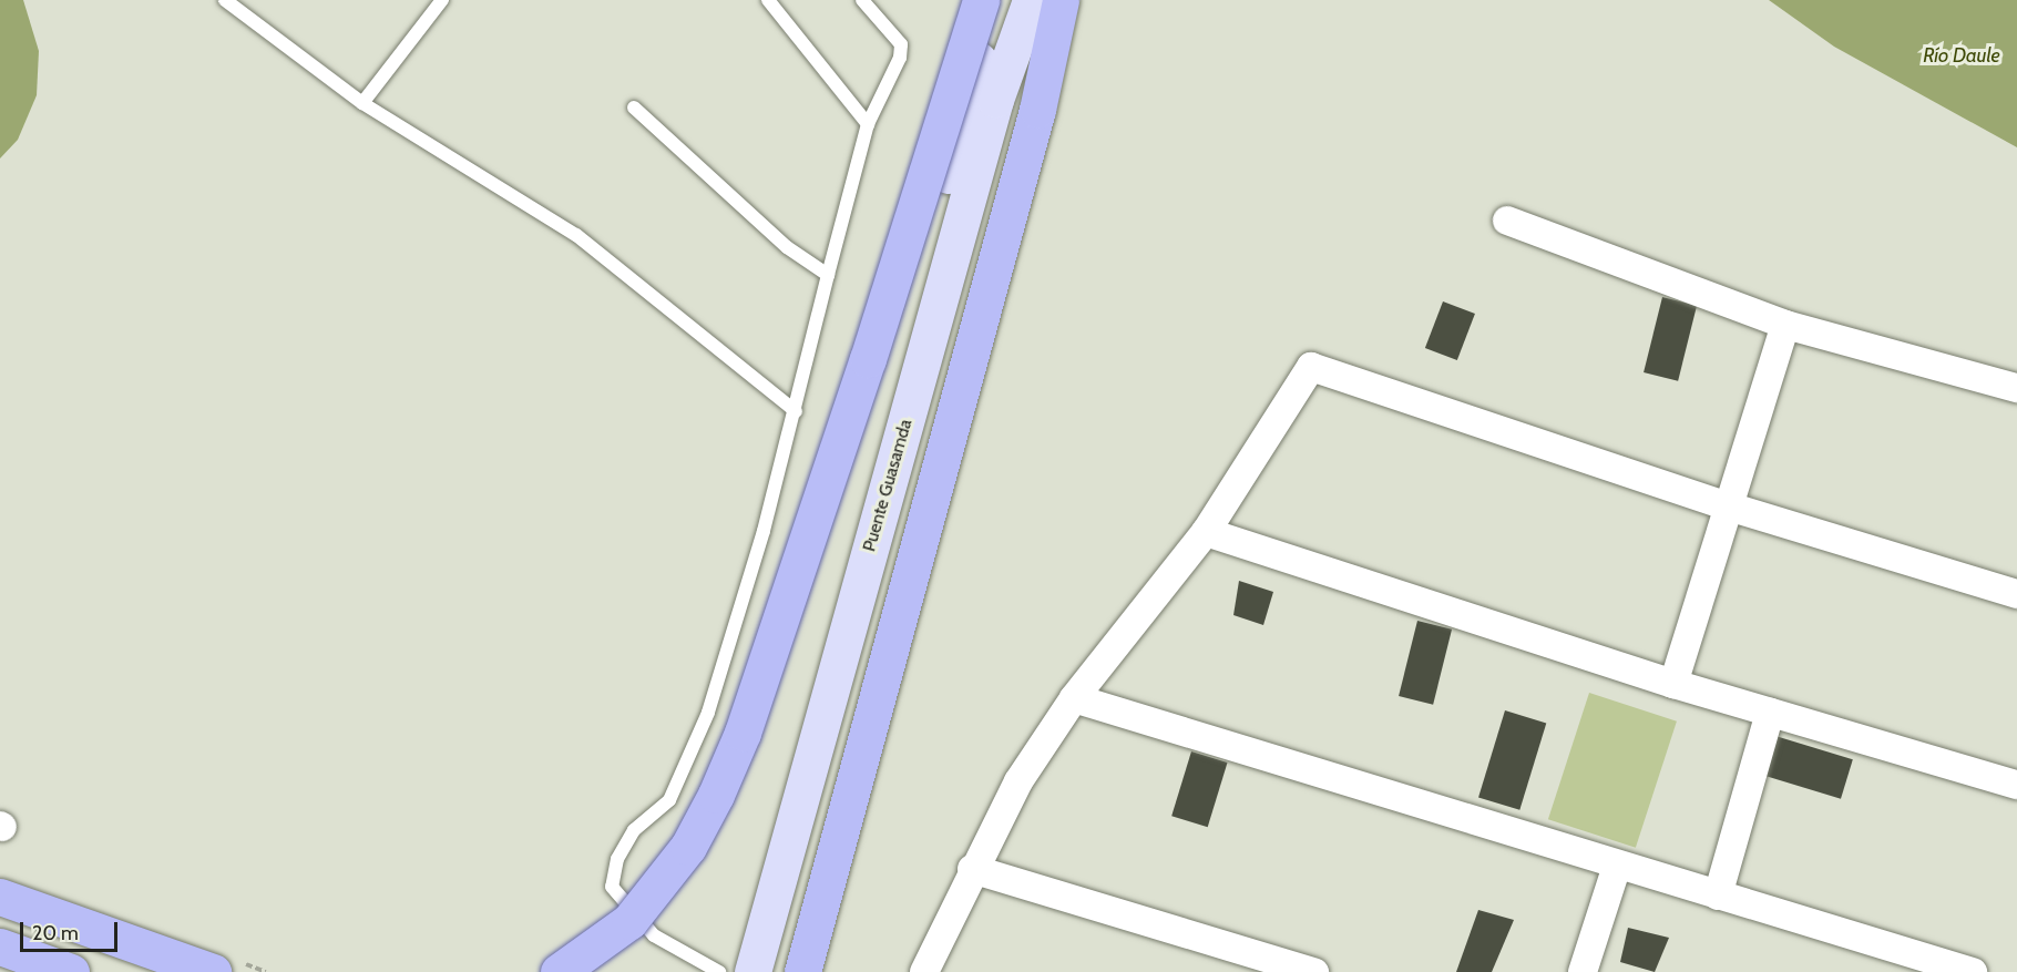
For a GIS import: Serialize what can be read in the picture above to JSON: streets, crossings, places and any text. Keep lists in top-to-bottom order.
{
  "streets": {
    "main road": ["Puente Guasamda"]
  },
  "water": ["Río Daule"],
  "scale_bar": "20 m"
}
